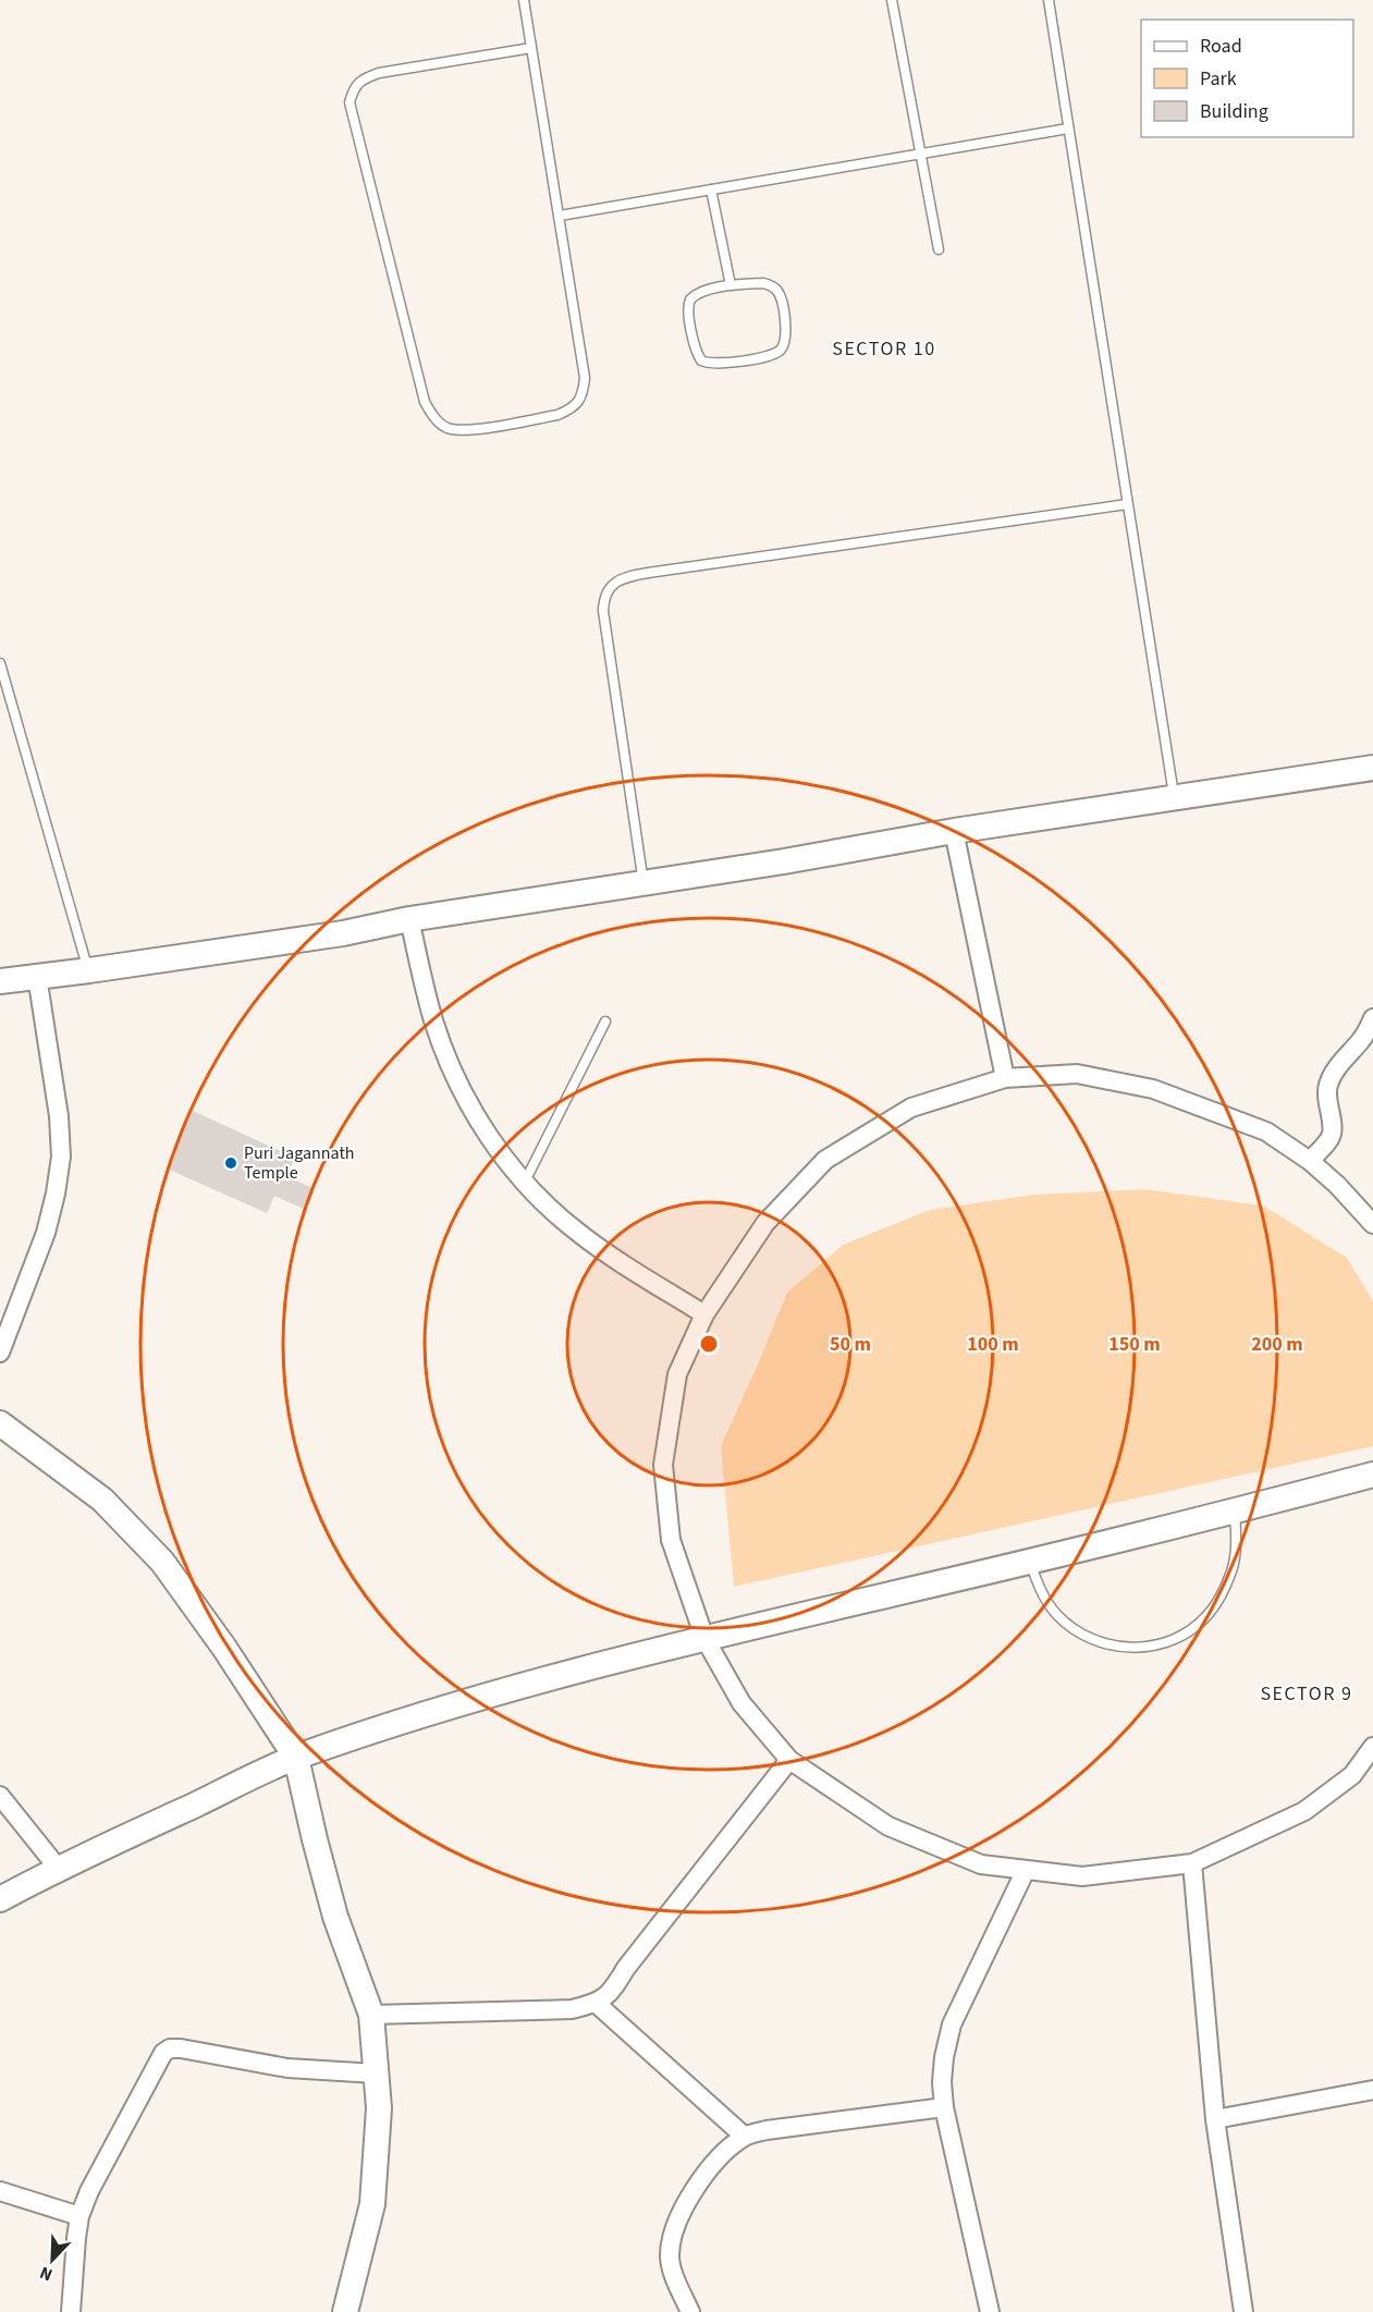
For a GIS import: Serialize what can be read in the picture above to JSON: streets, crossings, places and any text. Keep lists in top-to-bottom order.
{
  "districts": ["SECTOR 10", "SECTOR 9"],
  "places": ["Puri Jagannath Temple"],
  "legend": ["Road", "Park", "Building"],
  "north": "bottom left",
  "rings": [
    "50 m",
    "100 m",
    "150 m",
    "200 m"
  ]
}
